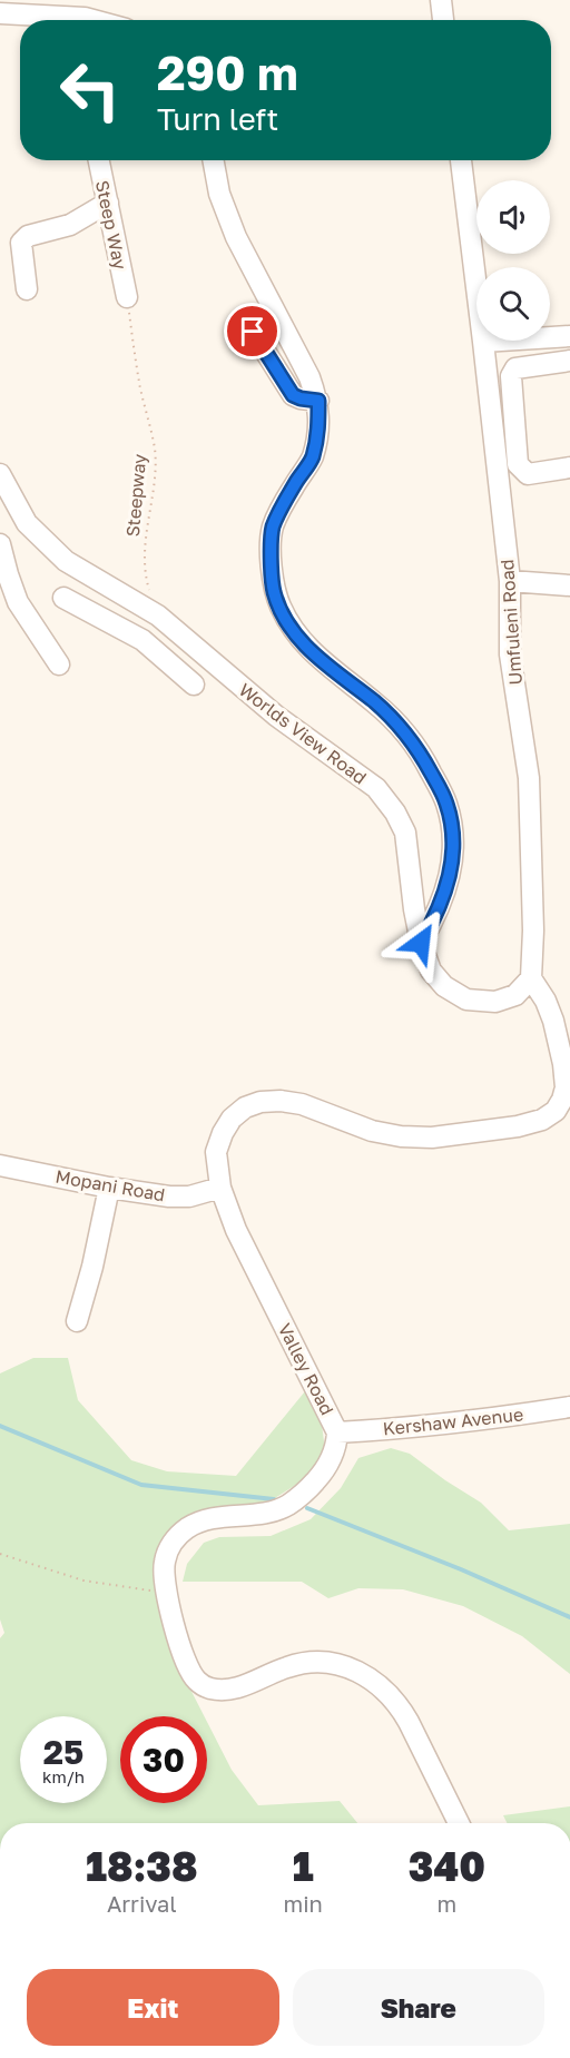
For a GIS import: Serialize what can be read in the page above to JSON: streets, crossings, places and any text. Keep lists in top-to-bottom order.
{
  "streets": {
    "street": [
      "Steep Way",
      "Umfuleni Road",
      "Worlds View Road",
      "Mopani Road",
      "Valley Road",
      "Kershaw Avenue"
    ],
    "path": ["Steepway"]
  },
  "crossings": [
    ["Steep Way", "Steepway"],
    ["Steepway", "Worlds View Road"],
    ["Umfuleni Road", "Worlds View Road"],
    ["Umfuleni Road", "Valley Road"],
    ["Worlds View Road", "Valley Road"],
    ["Mopani Road", "Valley Road"],
    ["Valley Road", "Kershaw Avenue"]
  ],
  "page": {
    "turn": ["290 m", "Turn left"],
    "speed": "25 km/h",
    "limit": "30",
    "eta": [
      "18:38",
      "Arrival",
      "1",
      "min",
      "340",
      "m"
    ],
    "buttons": ["Exit", "Share"]
  }
}
